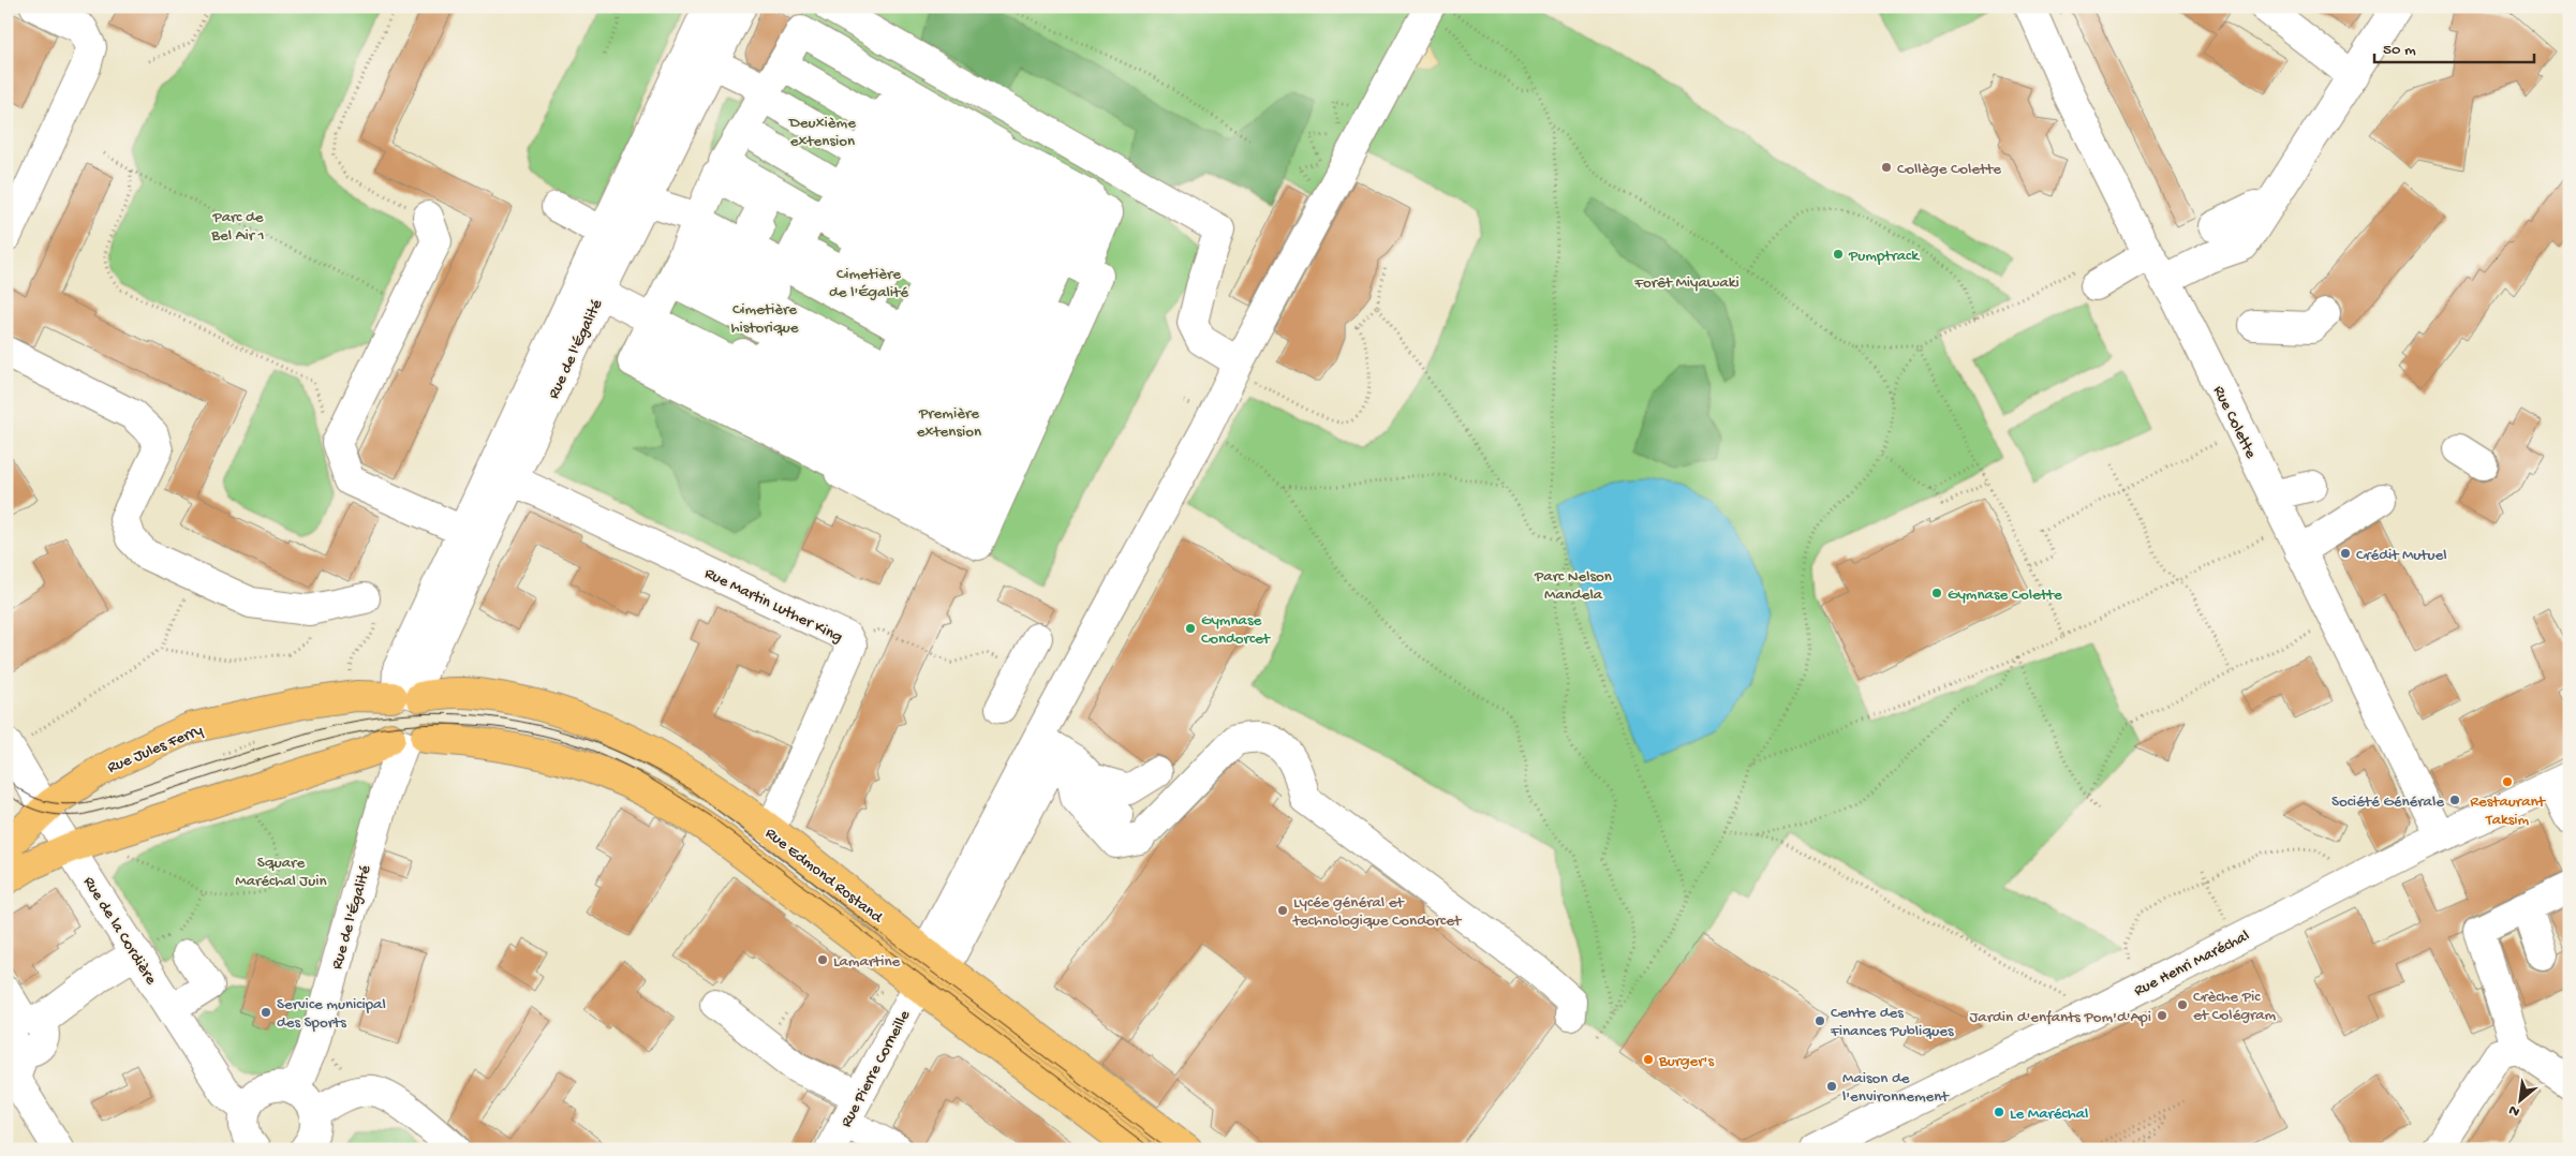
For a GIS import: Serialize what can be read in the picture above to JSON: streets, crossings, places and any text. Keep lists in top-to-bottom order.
{
  "streets": {
    "main road": ["Rue Jules Ferry", "Rue Edmond Rostand"],
    "street": [
      "Rue de l'Égalité",
      "Rue Colette",
      "Rue Martin Luther King",
      "Rue de la Cordière",
      "Rue Henri Maréchal",
      "Rue Pierre Corneille"
    ]
  },
  "crossings": [
    ["Rue de l'Égalité", "Rue Martin Luther King"],
    ["Rue de l'Égalité", "Rue Jules Ferry"],
    ["Rue de l'Égalité", "Rue Edmond Rostand"],
    ["Rue Colette", "Rue Henri Maréchal"],
    ["Rue Martin Luther King", "Rue Edmond Rostand"],
    ["Rue Jules Ferry", "Rue Edmond Rostand"],
    ["Rue Jules Ferry", "Rue de la Cordière"],
    ["Rue Edmond Rostand", "Rue Pierre Corneille"]
  ],
  "parks": [
    "Deuxième extension",
    "Parc de Bel Air 1",
    "Cimetière de l'Égalité",
    "Forêt Miyawaki",
    "Cimetière historique",
    "Première extension",
    "Parc Nelson Mandela",
    "Square Maréchal Juin"
  ],
  "places": [
    "Collège Colette",
    "Pumptrack",
    "Crédit Mutuel",
    "Gymnase Colette",
    "Gymnase Condorcet",
    "Restaurant Taksim",
    "Société Générale",
    "Lycée général et technologique Condorcet",
    "Lamartine",
    "Crèche Pic et Colégram",
    "Service municipal des Sports",
    "Jardin d'enfants Pom'd'Api",
    "Centre des Finances Publiques",
    "Burger's",
    "Maison de l'environnement",
    "Le Maréchal"
  ],
  "scale_bar": "50 m",
  "north": "bottom left"
}
